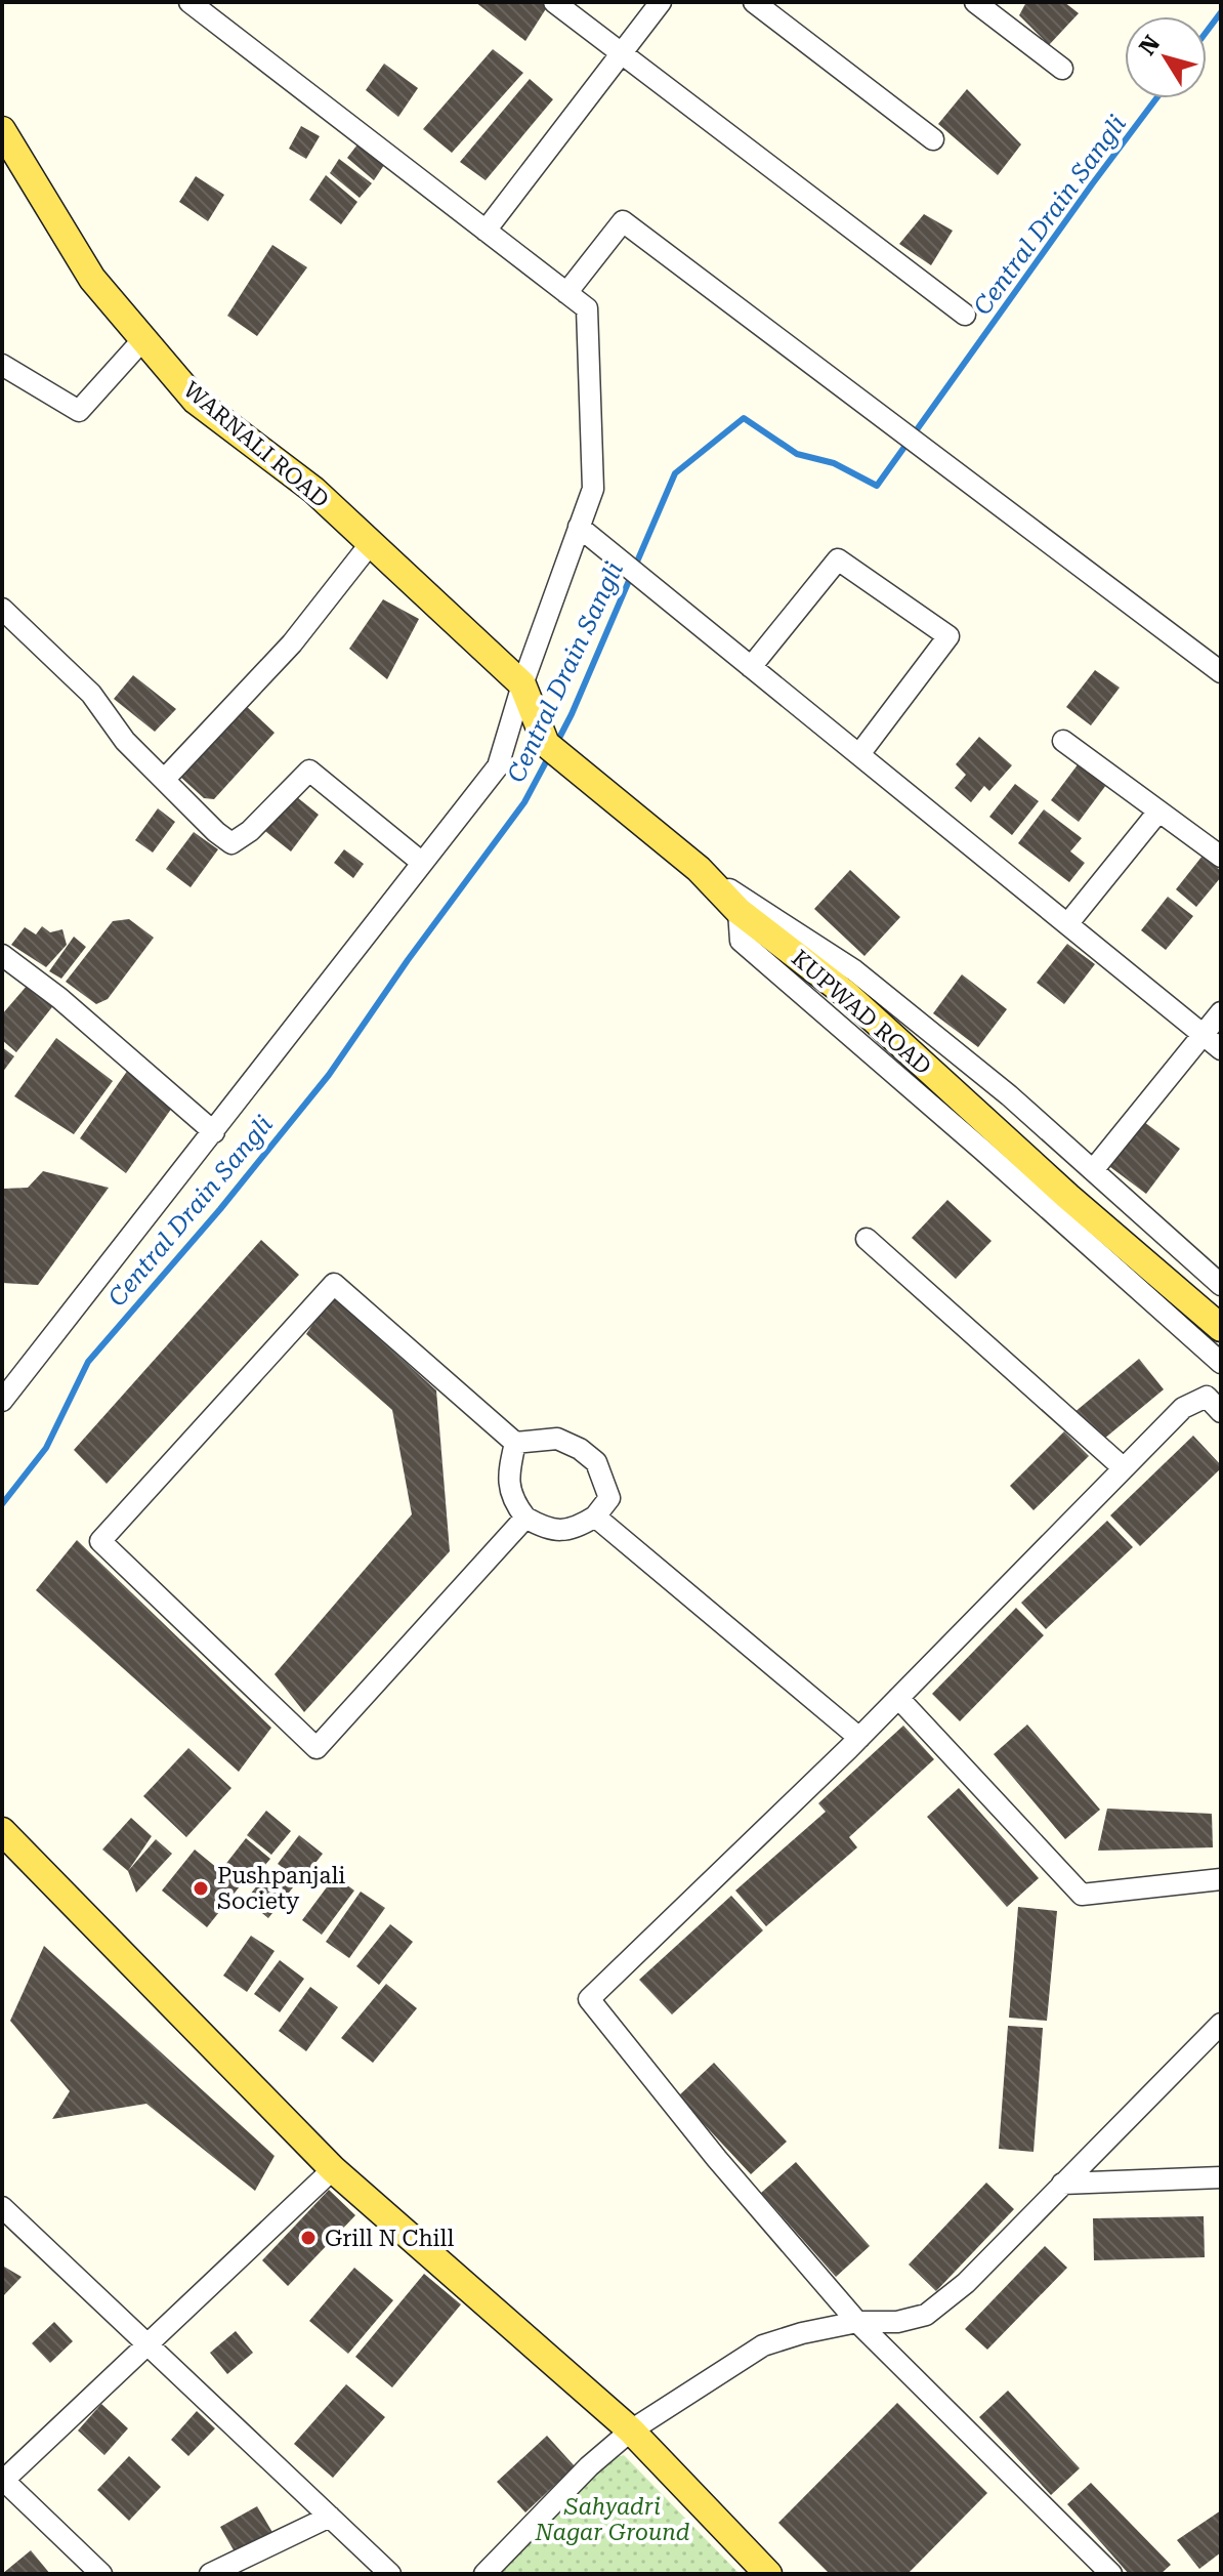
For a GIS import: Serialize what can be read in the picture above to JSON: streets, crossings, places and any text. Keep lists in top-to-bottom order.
{
  "streets": {
    "main road": ["WARNALI ROAD", "KUPWAD ROAD"]
  },
  "crossings": [
    ["WARNALI ROAD", "KUPWAD ROAD"]
  ],
  "water": ["Central Drain Sangli"],
  "parks": ["Sahyadri Nagar Ground"],
  "places": ["Pushpanjali Society", "Grill N Chill"],
  "north": "top left"
}
